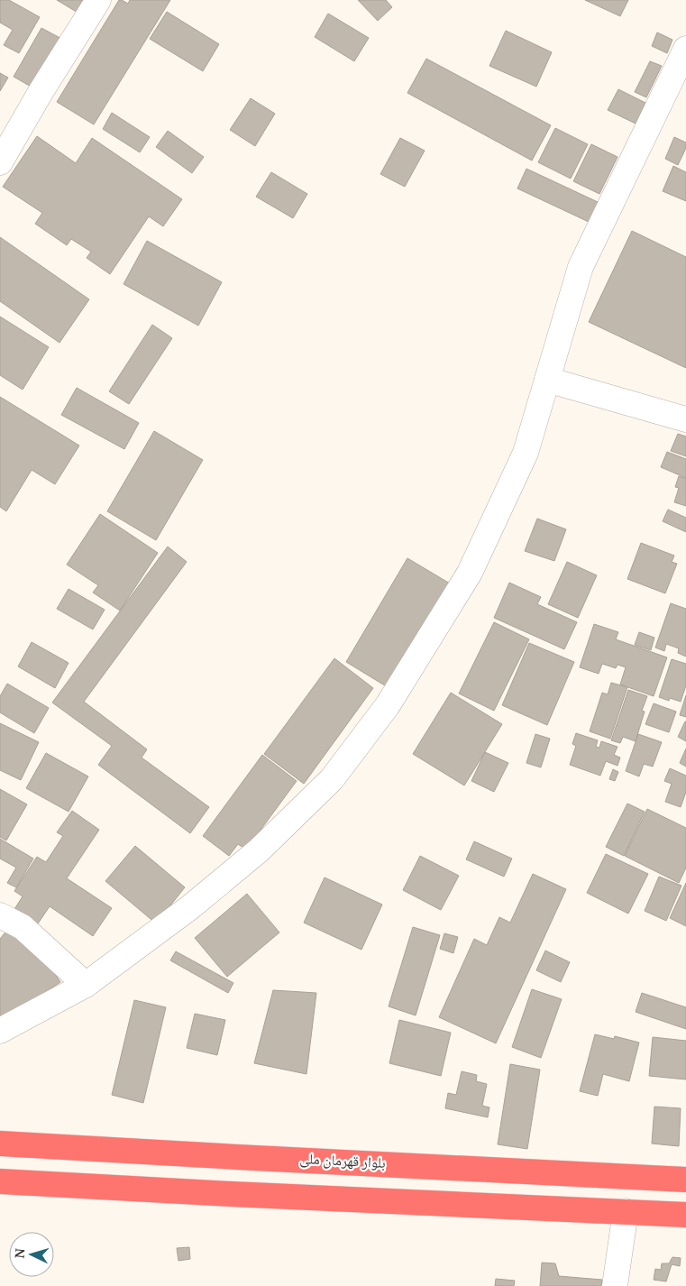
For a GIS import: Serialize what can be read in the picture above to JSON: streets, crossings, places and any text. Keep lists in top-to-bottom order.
{
  "streets": {
    "highway": ["بلوار قهرمان ملی"]
  },
  "north": "left"
}
